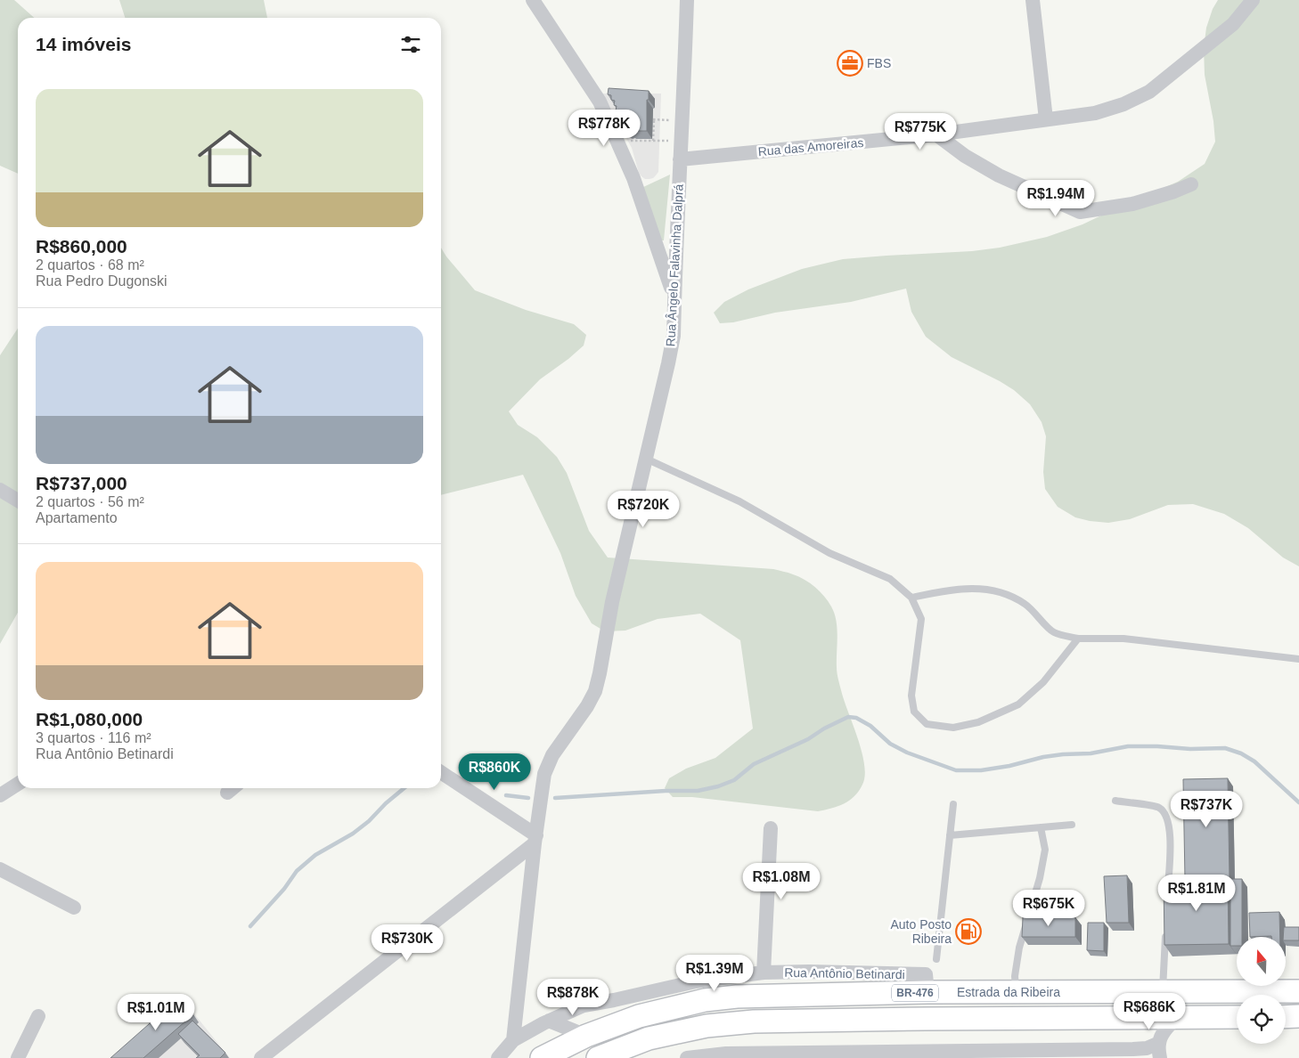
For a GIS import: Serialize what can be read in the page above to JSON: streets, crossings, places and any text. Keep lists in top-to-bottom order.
{
  "streets": {
    "main road": ["Estrada da Ribeira", "BR-476"],
    "street": ["Rua das Amoreiras", "Rua Ângelo Falavinha Dalprá", "Rua Antônio Betinardi"]
  },
  "crossings": [
    ["Rua das Amoreiras", "Rua Ângelo Falavinha Dalprá"],
    ["Rua Ângelo Falavinha Dalprá", "Rua Antônio Betinardi"],
    ["Rua Antônio Betinardi", "Estrada da Ribeira"]
  ],
  "places": {
    "office": ["FBS"],
    "fuel station": ["Auto Posto Ribeira"]
  },
  "north": "top",
  "page": {
    "heading": "14 imóveis",
    "list": [
      {
        "name": "R$860,000",
        "note": "2 quartos · 68 m² · Rua Pedro Dugonski"
      },
      {
        "name": "R$737,000",
        "note": "2 quartos · 56 m² · Apartamento"
      },
      {
        "name": "R$1,080,000",
        "note": "3 quartos · 116 m² · Rua Antônio Betinardi"
      }
    ],
    "price": [
      "R$778K",
      "R$775K",
      "R$1.94M",
      "R$720K",
      "R$860K",
      "R$737K",
      "R$1.08M",
      "R$1.81M",
      "R$675K",
      "R$730K",
      "R$1.39M",
      "R$878K",
      "R$686K",
      "R$1.01M"
    ]
  }
}
